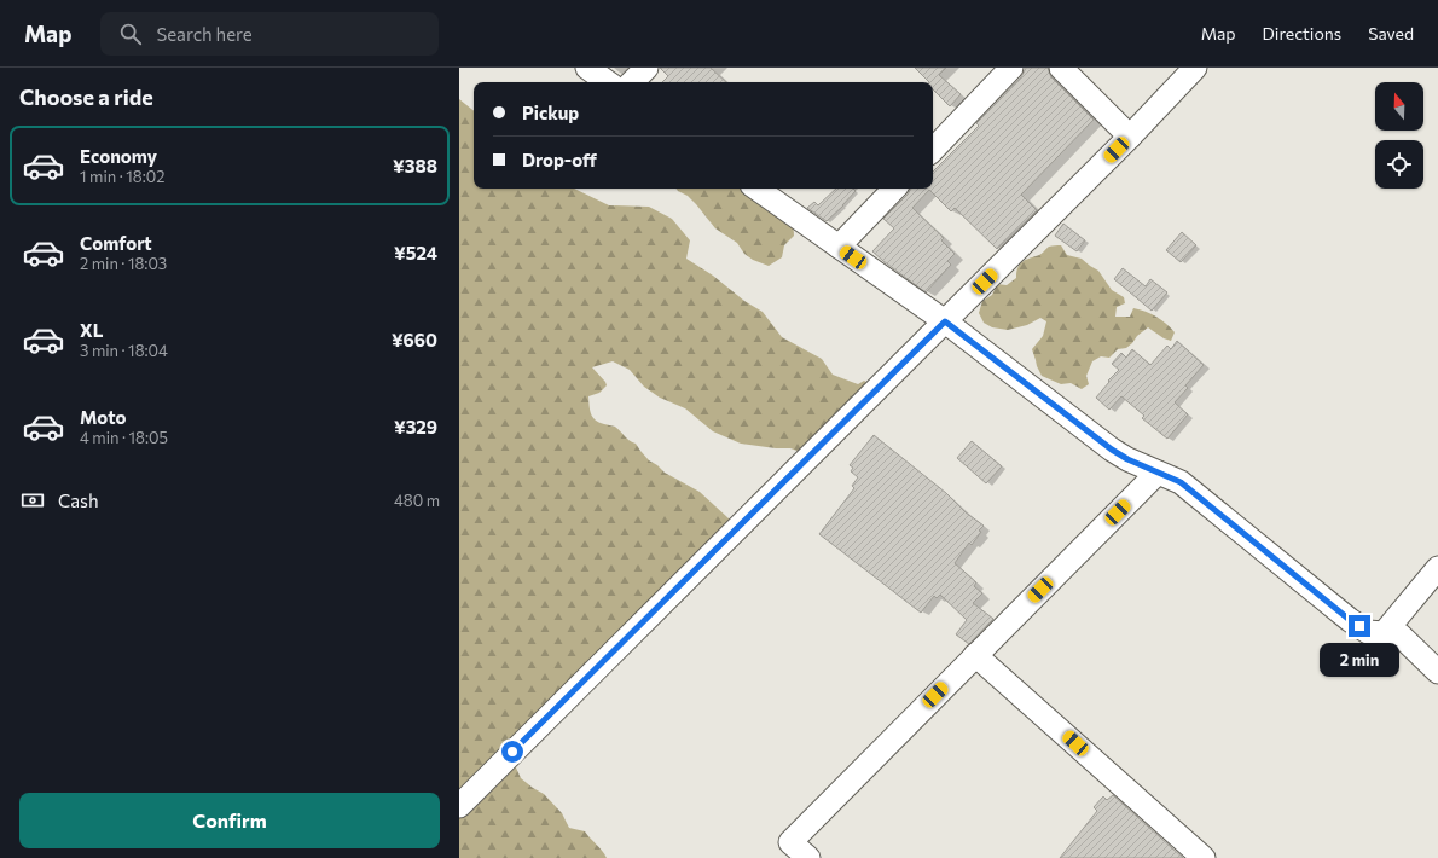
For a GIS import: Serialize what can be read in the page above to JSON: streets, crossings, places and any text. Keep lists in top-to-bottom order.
{
  "north": "top",
  "page": {
    "header": "Map",
    "search": "Search here",
    "nav": ["Map", "Directions", "Saved"],
    "heading": "Choose a ride",
    "banner": ["Pickup", "Drop-off"],
    "list": [
      {
        "name": "Economy",
        "note": "1 min · 18:02",
        "value": "¥388"
      },
      {
        "name": "Comfort",
        "note": "2 min · 18:03",
        "value": "¥524"
      },
      {
        "name": "XL",
        "note": "3 min · 18:04",
        "value": "¥660"
      },
      {
        "name": "Moto",
        "note": "4 min · 18:05",
        "value": "¥329"
      }
    ],
    "pay": ["Cash", "480 m"],
    "bubble": "2 min",
    "buttons": "Confirm"
  }
}
